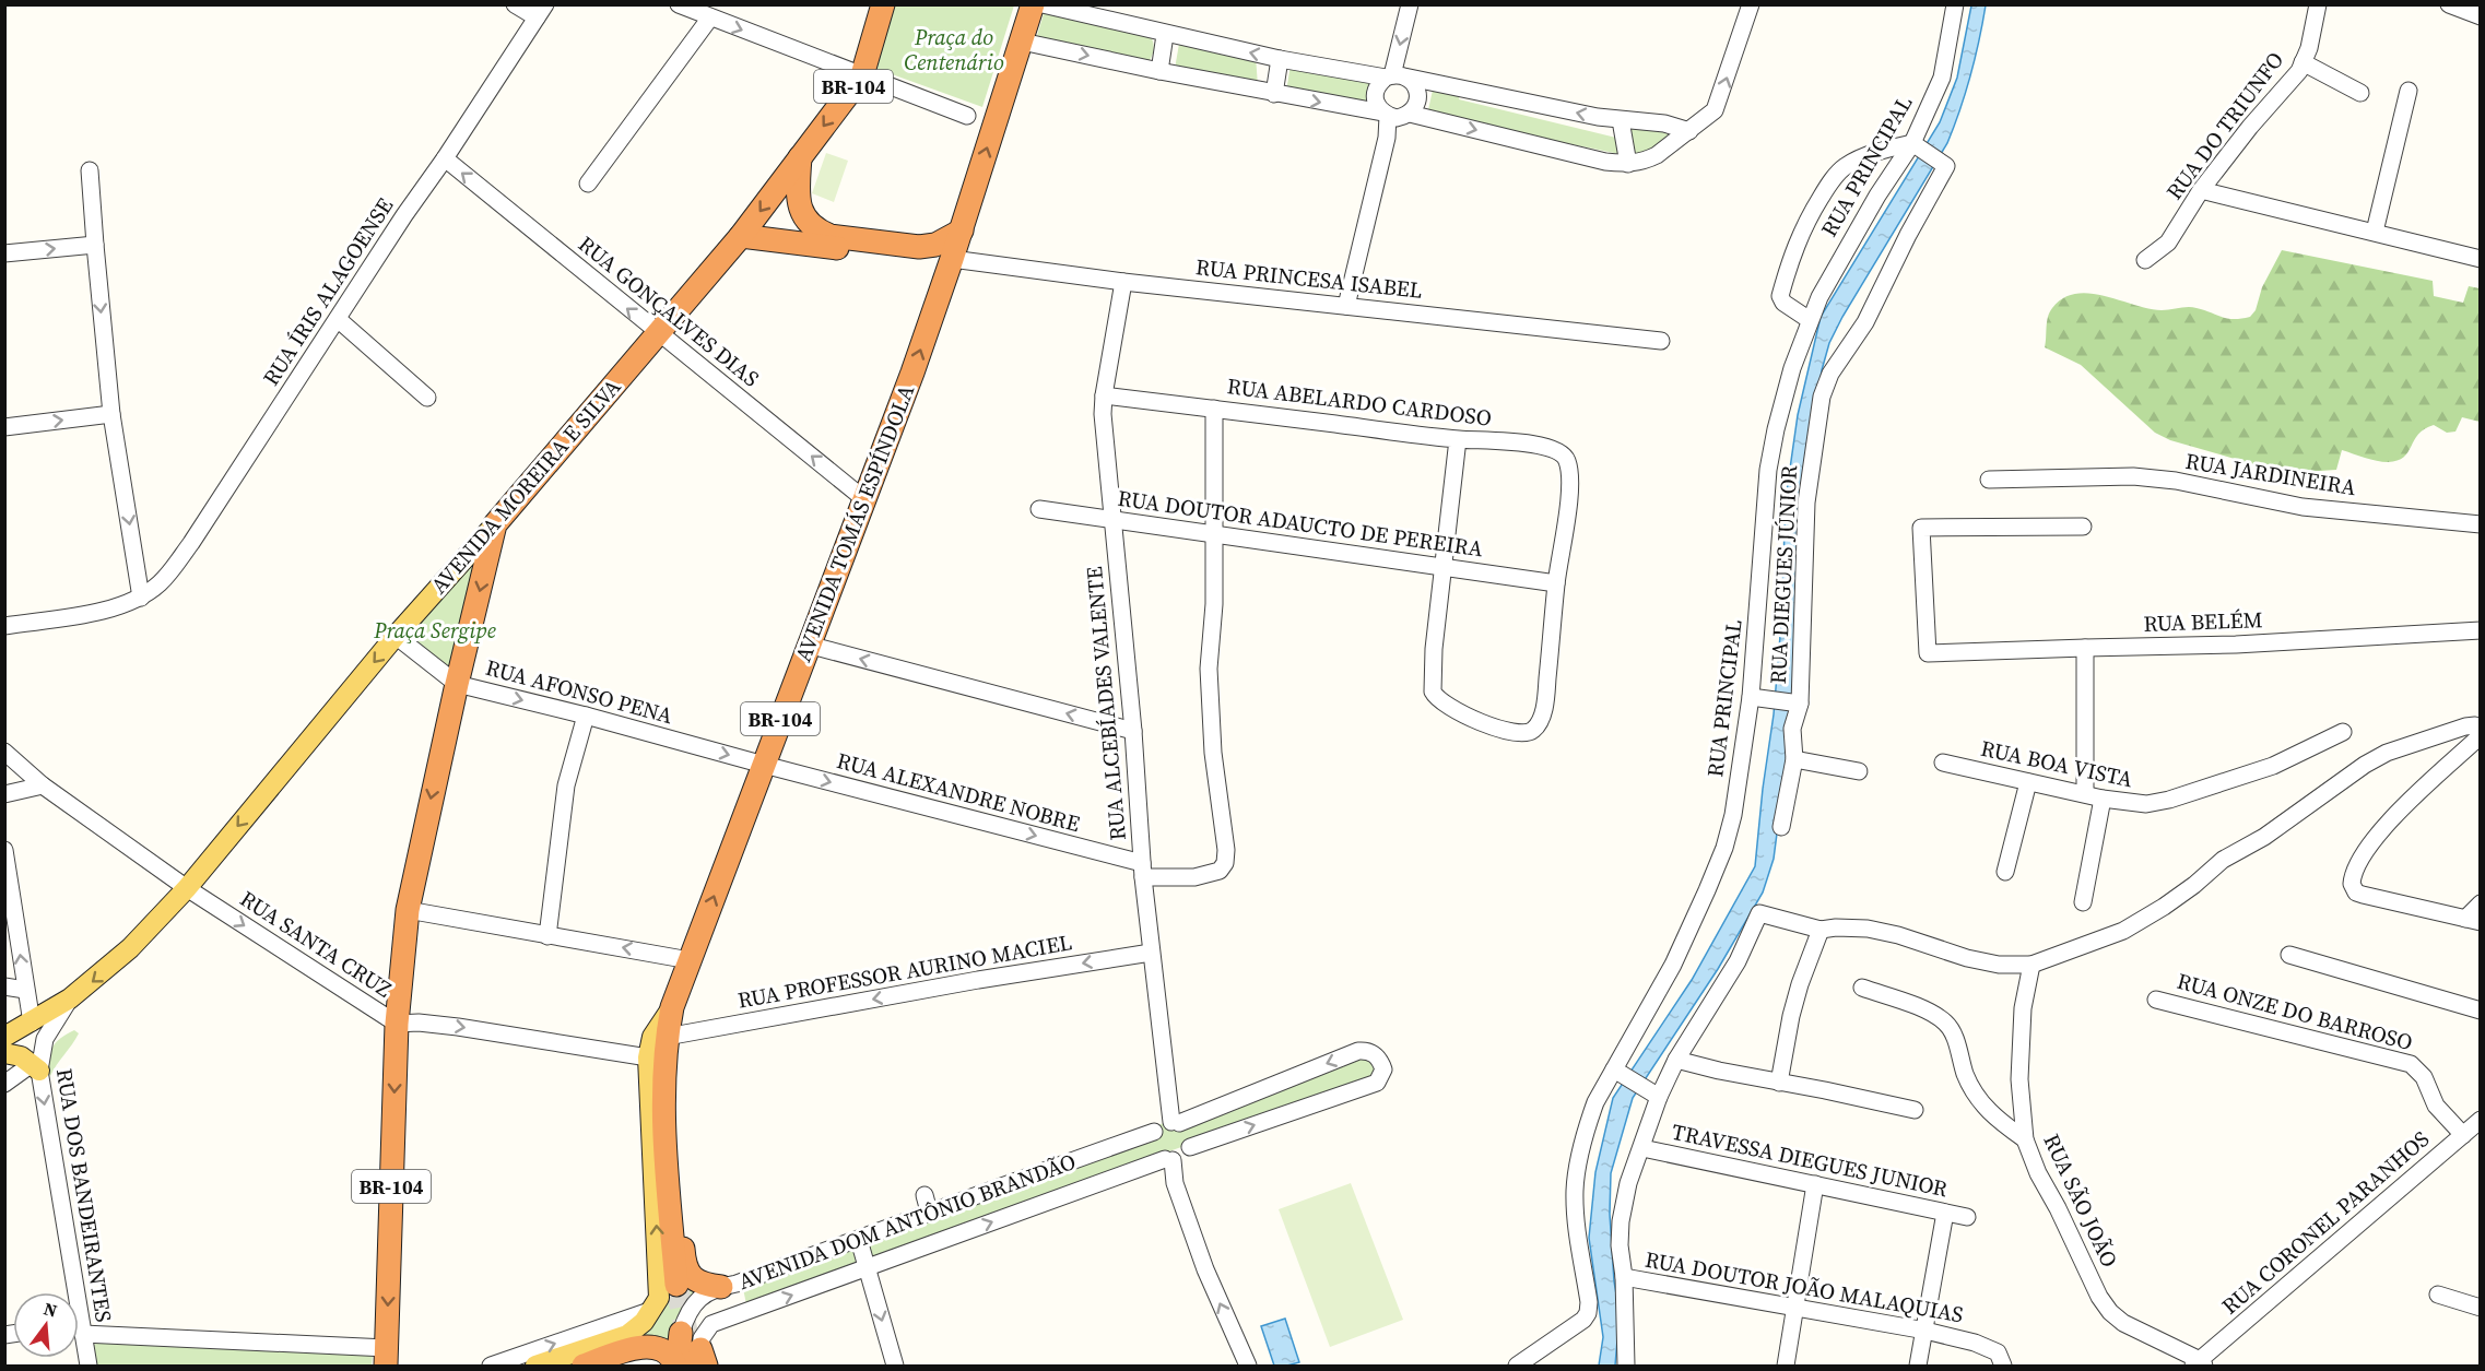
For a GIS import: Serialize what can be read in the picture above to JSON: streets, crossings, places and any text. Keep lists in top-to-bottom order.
{
  "streets": {
    "highway": ["BR-104", "AVENIDA MOREIRA E SILVA", "AVENIDA TOMÁS ESPÍNDOLA"],
    "street": [
      "RUA DO TRIUNFO",
      "RUA PRINCIPAL",
      "RUA PRINCESA ISABEL",
      "RUA ÍRIS ALAGOENSE",
      "RUA GONÇALVES DIAS",
      "RUA ABELARDO CARDOSO",
      "RUA JARDINEIRA",
      "RUA DOUTOR ADAUCTO DE PEREIRA",
      "RUA DIEGUES JÚNIOR",
      "RUA BELÉM",
      "RUA AFONSO PENA",
      "RUA ALCEBÍADES VALENTE",
      "RUA BOA VISTA",
      "RUA ALEXANDRE NOBRE",
      "RUA SANTA CRUZ",
      "RUA PROFESSOR AURINO MACIEL",
      "RUA ONZE DO BARROSO",
      "TRAVESSA DIEGUES JUNIOR",
      "RUA DOS BANDEIRANTES",
      "RUA SÃO JOÃO",
      "AVENIDA DOM ANTÔNIO BRANDÃO",
      "RUA CORONEL PARANHOS",
      "RUA DOUTOR JOÃO MALAQUIAS"
    ]
  },
  "crossings": [
    ["BR-104", "AVENIDA MOREIRA E SILVA"],
    ["BR-104", "AVENIDA TOMÁS ESPÍNDOLA"],
    ["BR-104", "RUA AFONSO PENA"],
    ["BR-104", "RUA SANTA CRUZ"],
    ["BR-104", "RUA PROFESSOR AURINO MACIEL"],
    ["RUA PRINCIPAL", "RUA DIEGUES JÚNIOR"],
    ["RUA PRINCESA ISABEL", "AVENIDA TOMÁS ESPÍNDOLA"],
    ["RUA PRINCESA ISABEL", "RUA ALCEBÍADES VALENTE"],
    ["RUA ÍRIS ALAGOENSE", "RUA GONÇALVES DIAS"],
    ["RUA GONÇALVES DIAS", "AVENIDA MOREIRA E SILVA"],
    ["RUA GONÇALVES DIAS", "AVENIDA TOMÁS ESPÍNDOLA"],
    ["RUA ABELARDO CARDOSO", "RUA DOUTOR ADAUCTO DE PEREIRA"],
    ["RUA ABELARDO CARDOSO", "RUA ALCEBÍADES VALENTE"],
    ["AVENIDA MOREIRA E SILVA", "RUA AFONSO PENA"],
    ["AVENIDA MOREIRA E SILVA", "RUA SANTA CRUZ"],
    ["AVENIDA MOREIRA E SILVA", "RUA DOS BANDEIRANTES"],
    ["AVENIDA TOMÁS ESPÍNDOLA", "RUA AFONSO PENA"],
    ["AVENIDA TOMÁS ESPÍNDOLA", "RUA ALEXANDRE NOBRE"],
    ["AVENIDA TOMÁS ESPÍNDOLA", "RUA PROFESSOR AURINO MACIEL"],
    ["RUA DOUTOR ADAUCTO DE PEREIRA", "RUA ALCEBÍADES VALENTE"],
    ["RUA DOUTOR ADAUCTO DE PEREIRA", "RUA ALEXANDRE NOBRE"],
    ["RUA AFONSO PENA", "RUA ALEXANDRE NOBRE"],
    ["RUA ALCEBÍADES VALENTE", "RUA ALEXANDRE NOBRE"],
    ["RUA ALCEBÍADES VALENTE", "RUA PROFESSOR AURINO MACIEL"],
    ["RUA ALCEBÍADES VALENTE", "AVENIDA DOM ANTÔNIO BRANDÃO"],
    ["RUA ONZE DO BARROSO", "RUA CORONEL PARANHOS"],
    ["RUA SÃO JOÃO", "RUA CORONEL PARANHOS"]
  ],
  "one_way": [
    "RUA GONÇALVES DIAS",
    "AVENIDA MOREIRA E SILVA",
    "AVENIDA TOMÁS ESPÍNDOLA",
    "RUA AFONSO PENA",
    "RUA PROFESSOR AURINO MACIEL",
    "RUA DOS BANDEIRANTES"
  ],
  "parks": ["Praça do Centenário", "Praça Sergipe"],
  "north": "top"
}
